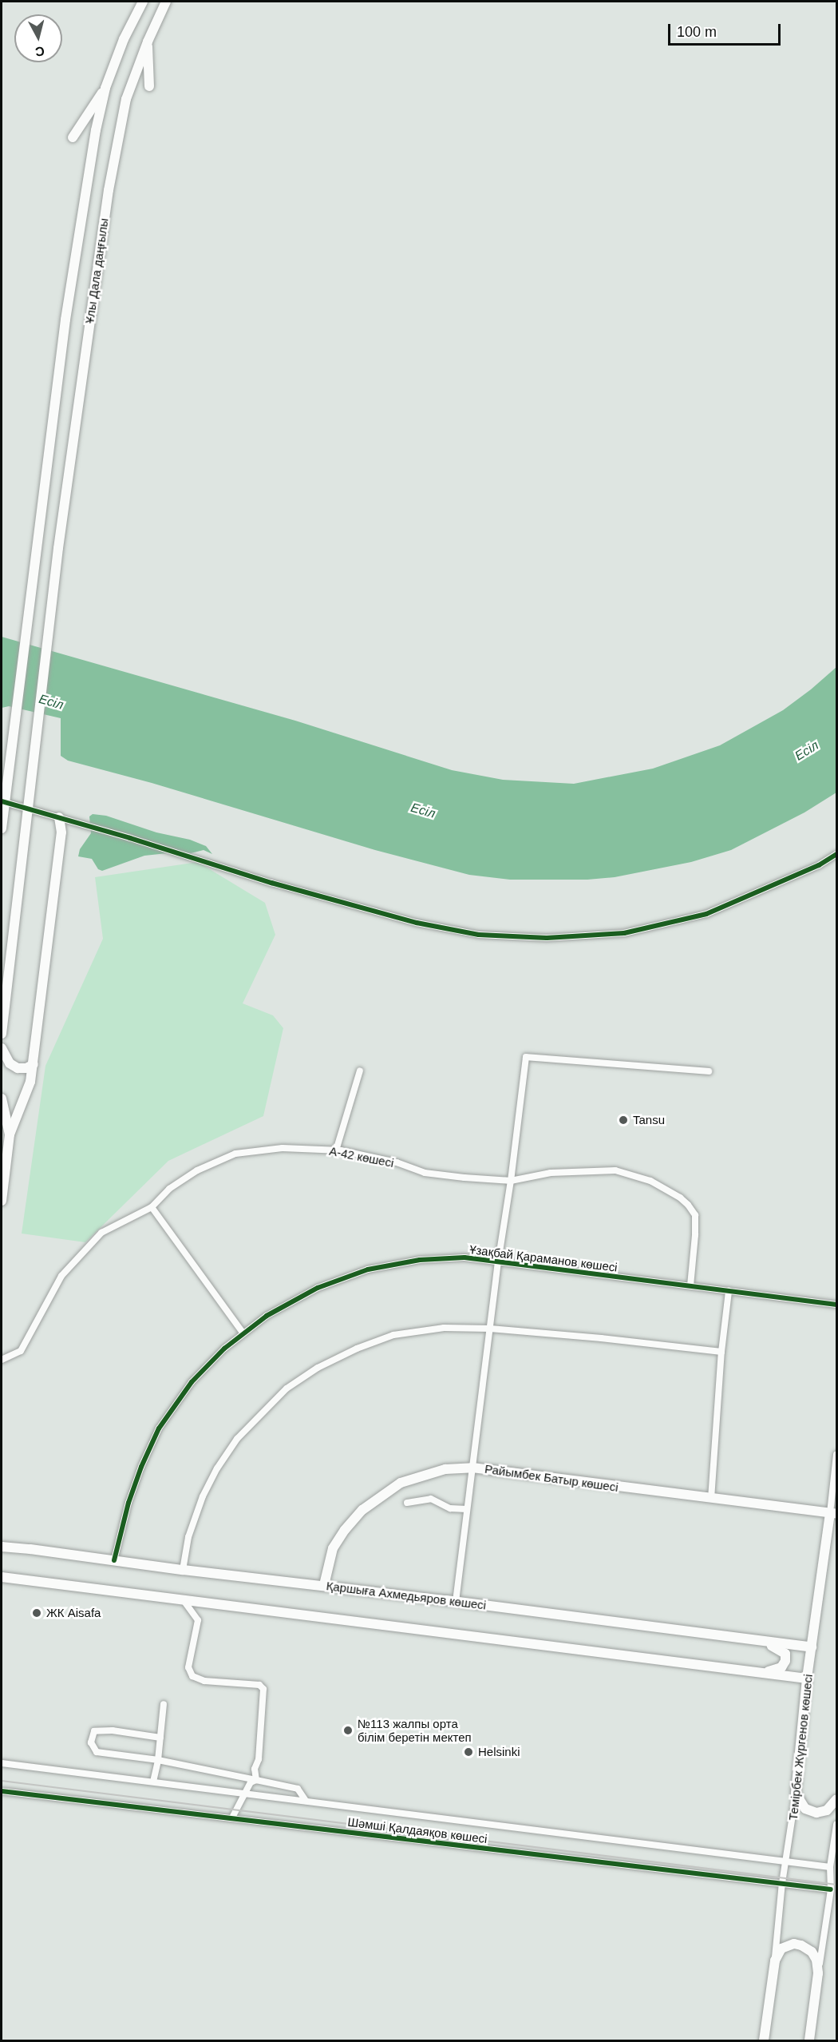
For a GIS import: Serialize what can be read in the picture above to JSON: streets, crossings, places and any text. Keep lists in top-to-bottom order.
{
  "streets": {
    "street": [
      "Ұлы Дала даңғылы",
      "А-42 көшесі",
      "Ұзақбай Қараманов көшесі",
      "Райымбек Батыр көшесі",
      "Қаршыға Ахмедьяров көшесі",
      "Темірбек Жүргенов көшесі",
      "Шәмші Қалдаяқов көшесі"
    ]
  },
  "crossings": [
    ["А-42 көшесі", "Ұзақбай Қараманов көшесі"],
    ["Ұзақбай Қараманов көшесі", "Қаршыға Ахмедьяров көшесі"],
    ["Райымбек Батыр көшесі", "Қаршыға Ахмедьяров көшесі"],
    ["Райымбек Батыр көшесі", "Темірбек Жүргенов көшесі"],
    ["Қаршыға Ахмедьяров көшесі", "Темірбек Жүргенов көшесі"],
    ["Темірбек Жүргенов көшесі", "Шәмші Қалдаяқов көшесі"]
  ],
  "water": ["Есіл"],
  "places": [
    "Tansu",
    "ЖК Aisafa",
    "№113 жалпы орта білім беретін мектеп",
    "Helsinki"
  ],
  "scale_bar": "100 m",
  "north": "bottom"
}
